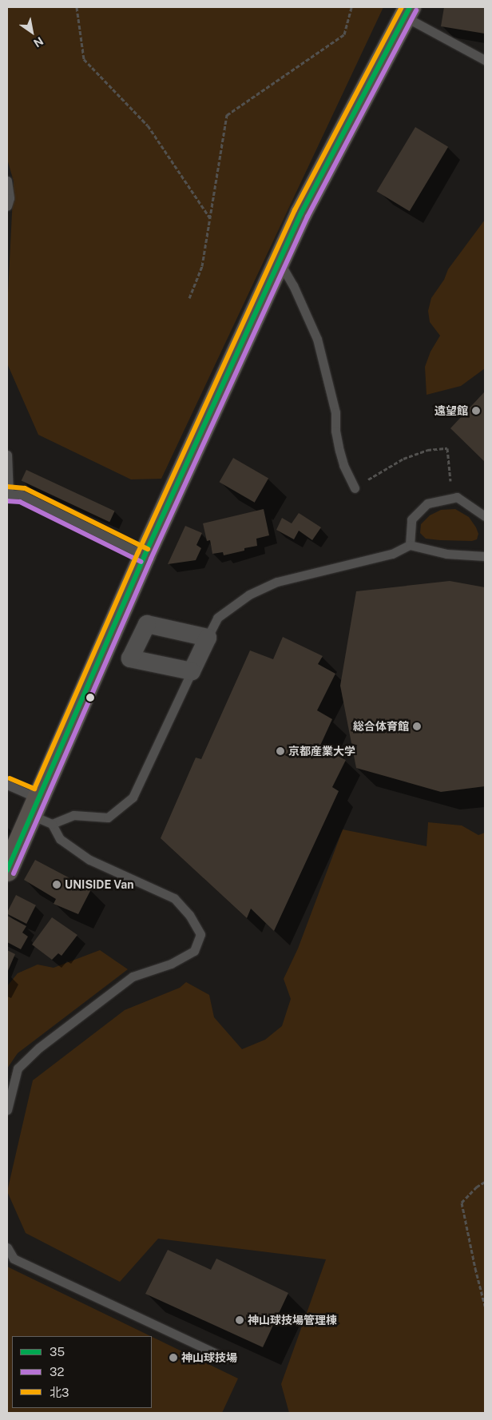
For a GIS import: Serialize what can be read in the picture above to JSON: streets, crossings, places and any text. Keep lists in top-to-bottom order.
{
  "places": [
    "遠望館",
    "総合体育館",
    "京都産業大学",
    "UNISIDE Van",
    "神山球技場管理棟",
    "神山球技場"
  ],
  "lines": ["transit line 35", "transit line 北3", "transit line 32"],
  "legend": ["35", "32", "北3"],
  "north": "bottom right"
}
